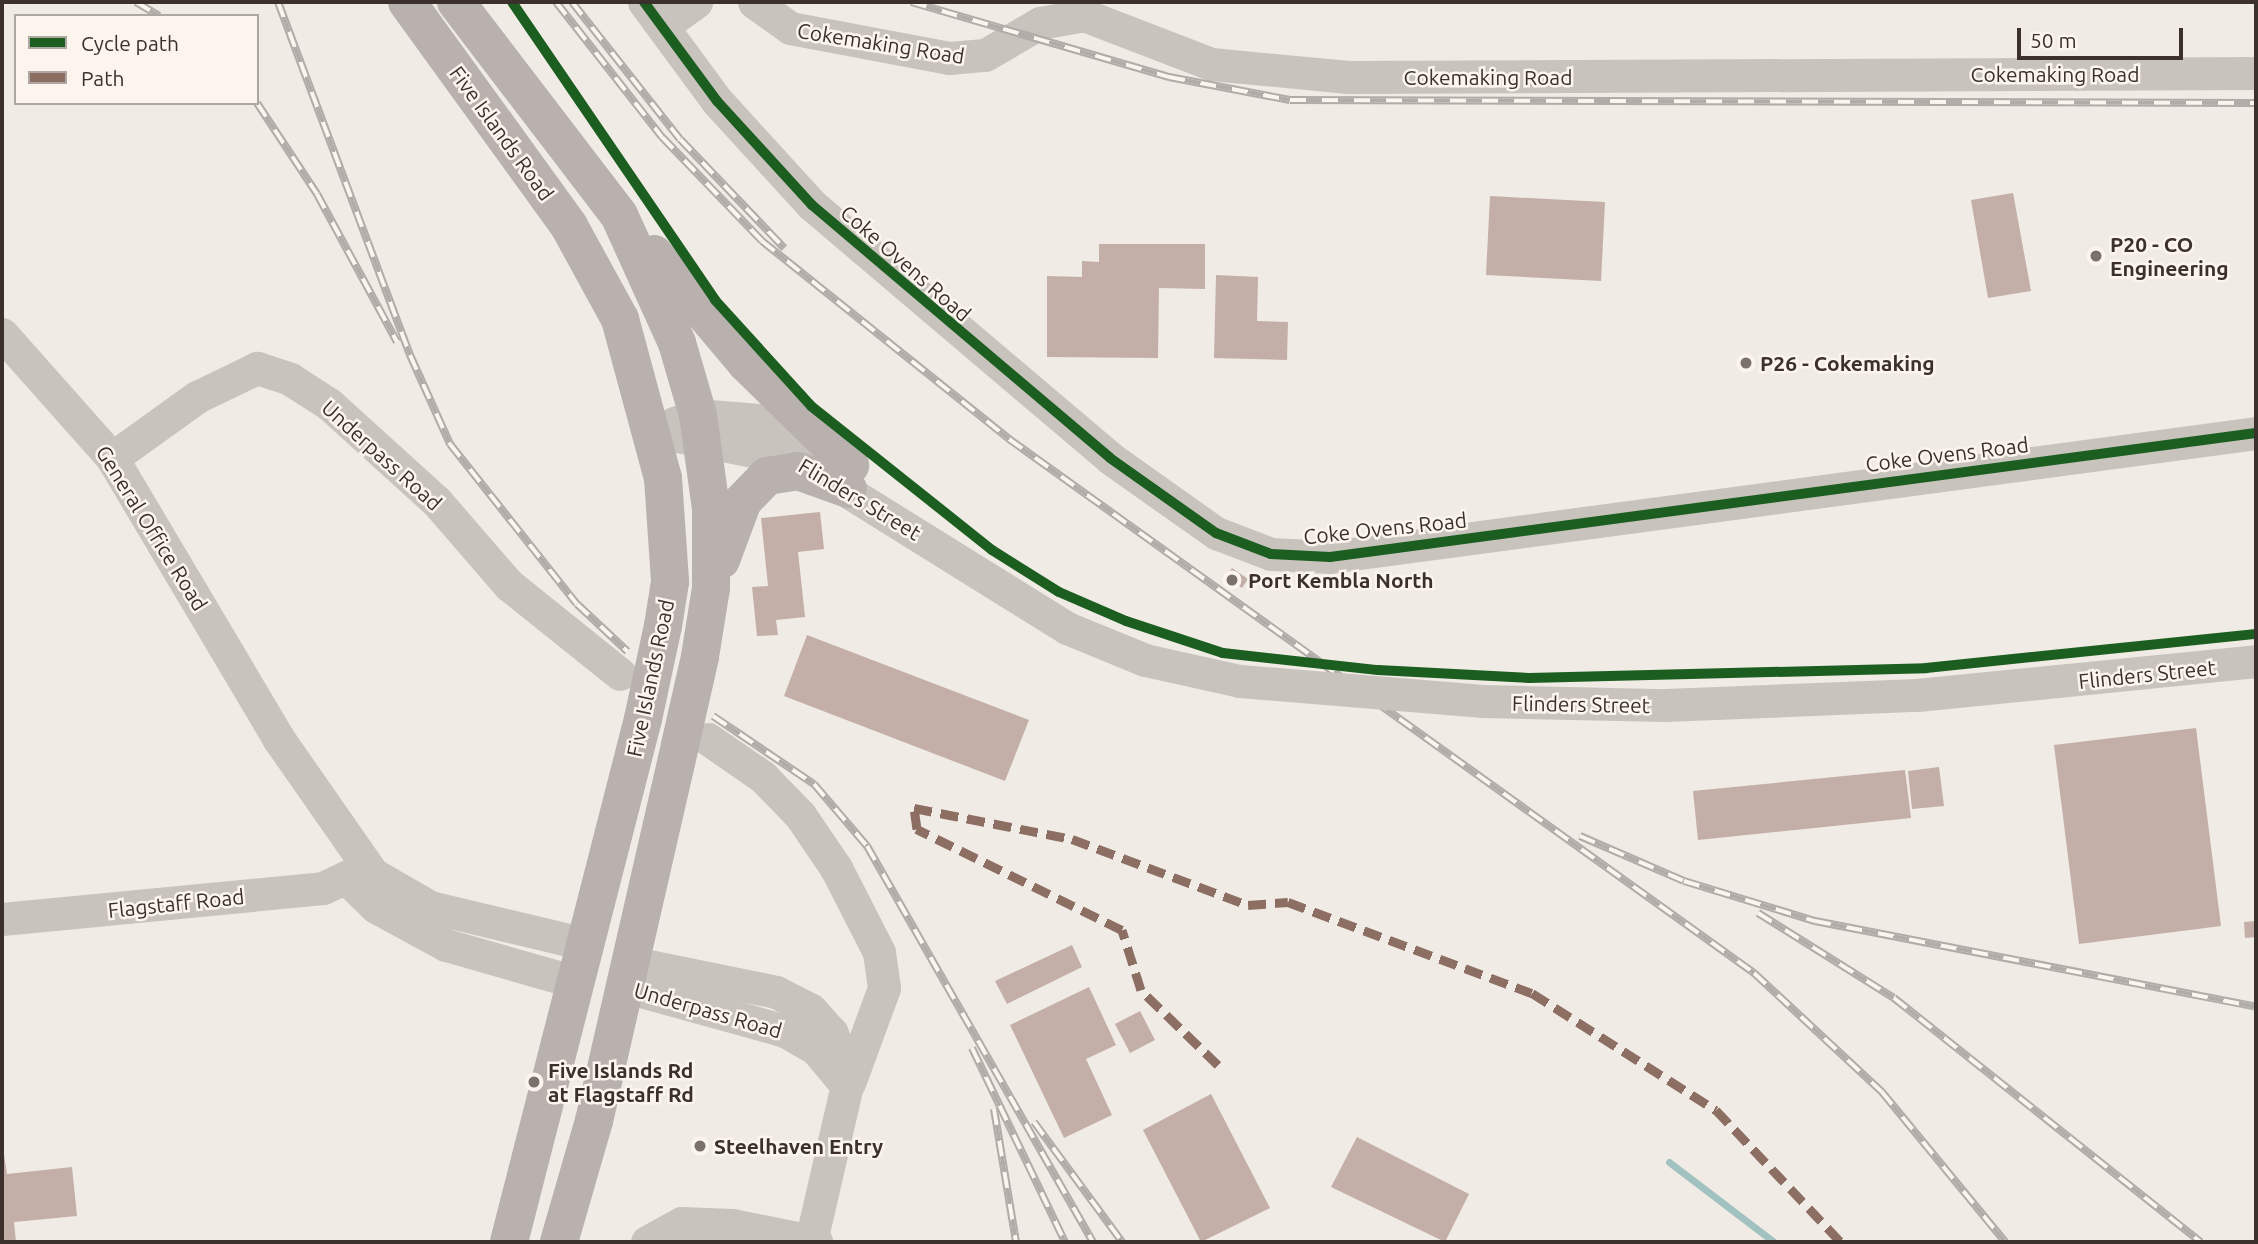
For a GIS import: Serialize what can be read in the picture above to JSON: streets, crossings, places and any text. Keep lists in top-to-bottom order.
{
  "streets": {
    "main road": ["Five Islands Road"],
    "street": [
      "Cokemaking Road",
      "Coke Ovens Road",
      "Underpass Road",
      "Flinders Street",
      "General Office Road",
      "Flagstaff Road"
    ]
  },
  "crossings": [
    ["Five Islands Road", "Underpass Road"],
    ["Five Islands Road", "Flinders Street"],
    ["Underpass Road", "General Office Road"],
    ["General Office Road", "Flagstaff Road"]
  ],
  "places": [
    "P20 - CO Engineering",
    "P26 - Cokemaking",
    "Port Kembla North",
    "Five Islands Rd at Flagstaff Rd",
    "Steelhaven Entry"
  ],
  "legend": ["Cycle path", "Path"],
  "scale_bar": "50 m"
}
